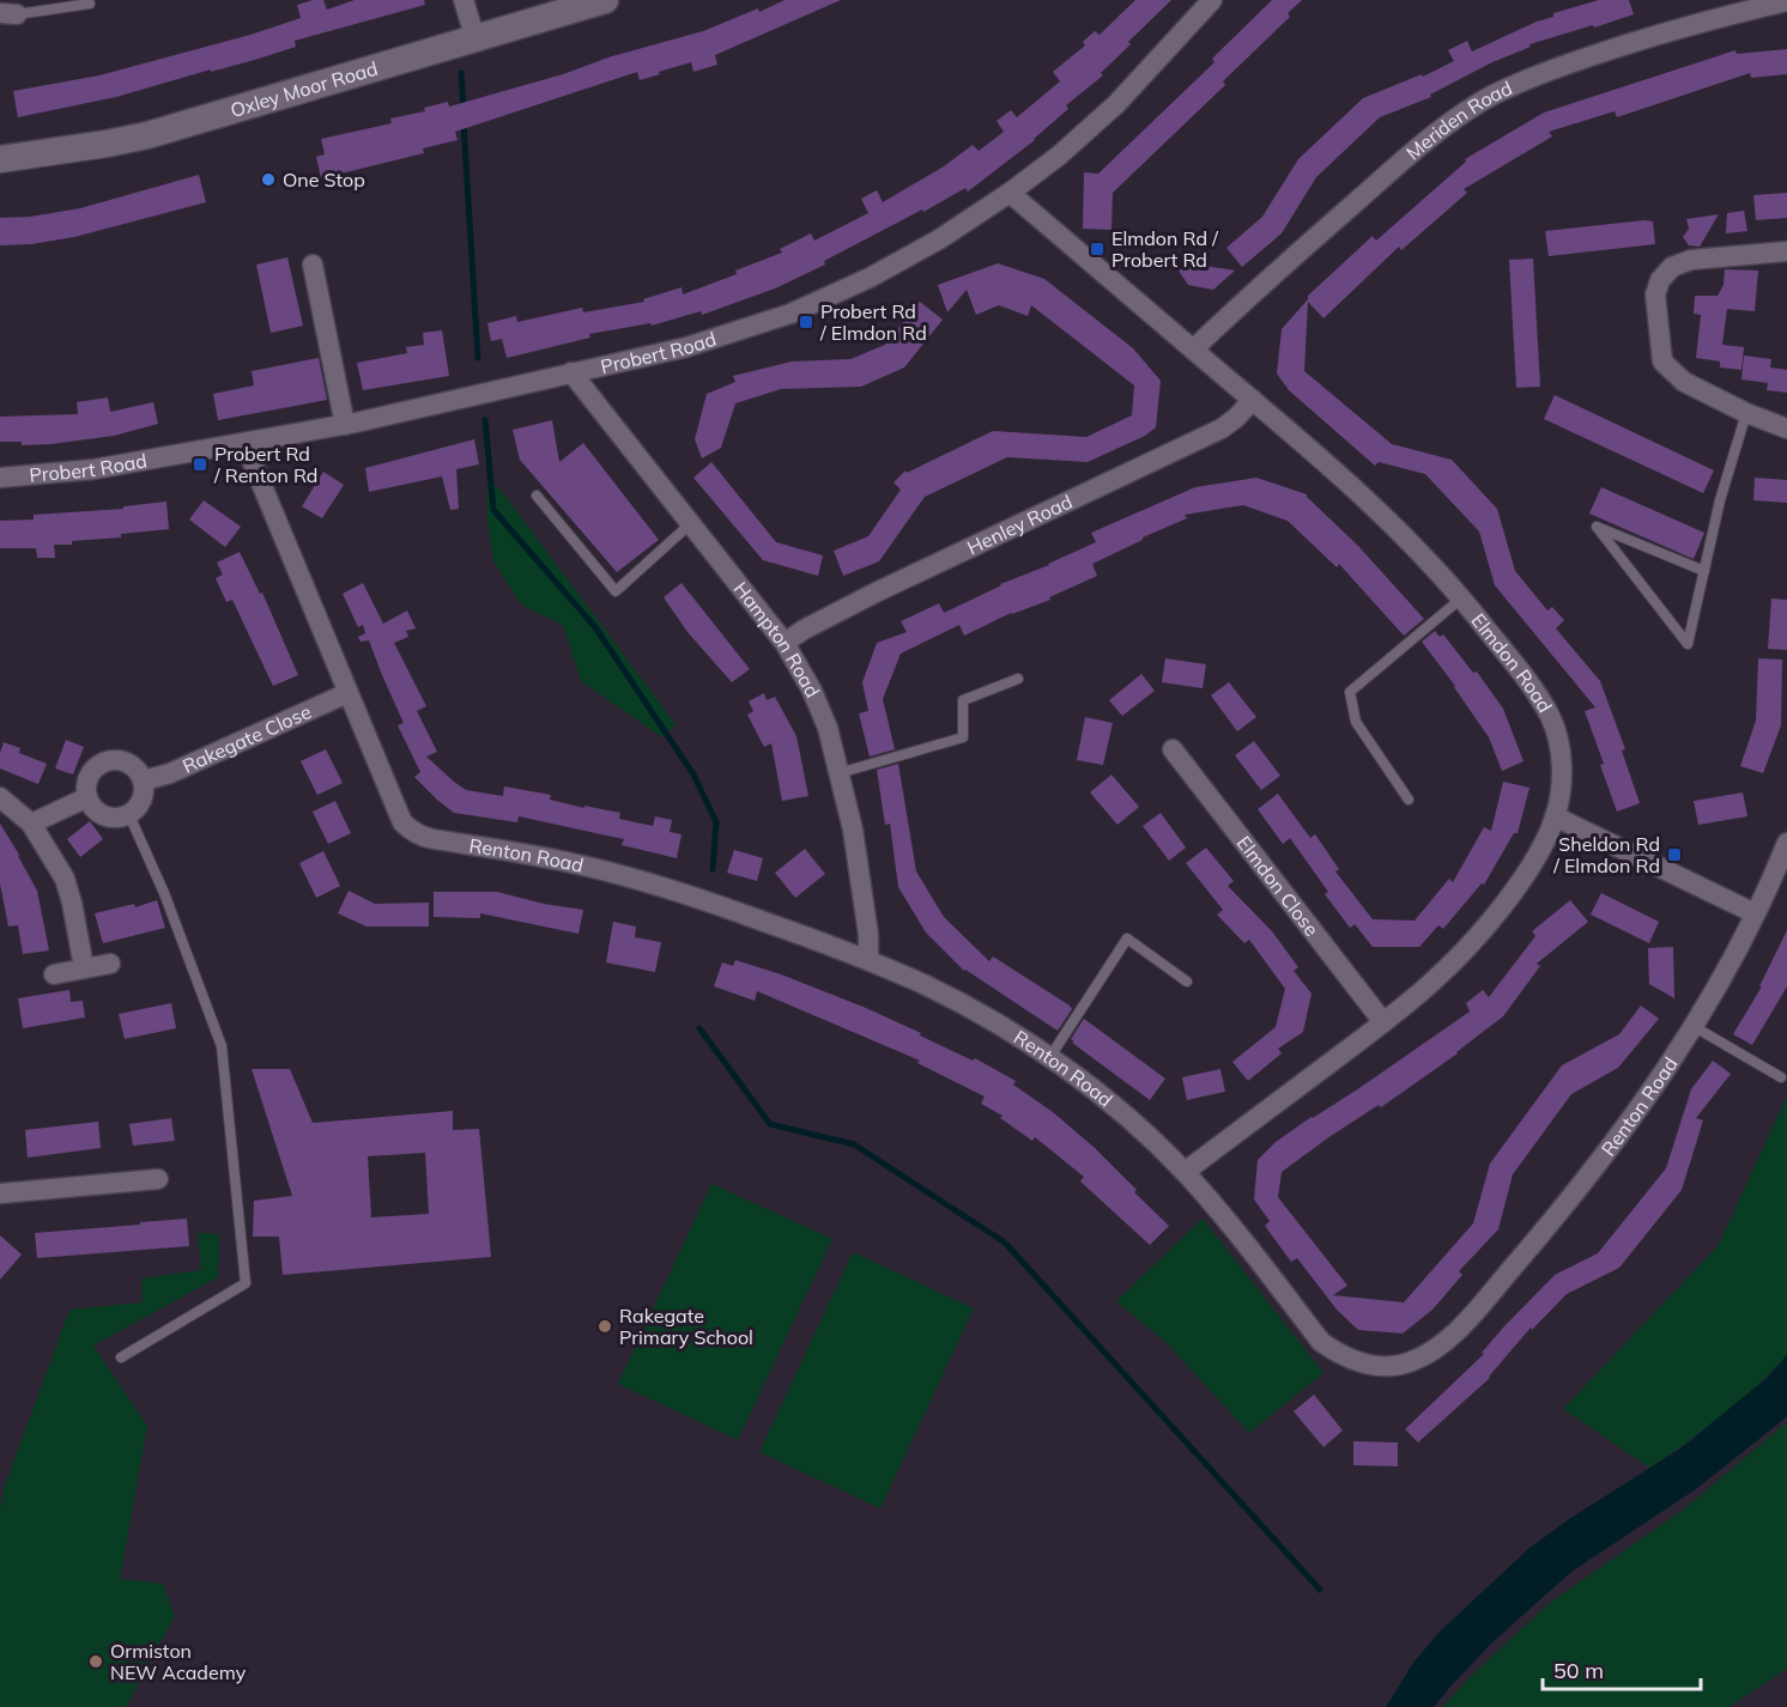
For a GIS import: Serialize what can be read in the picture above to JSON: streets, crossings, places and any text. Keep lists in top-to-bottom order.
{
  "streets": {
    "street": [
      "Oxley Moor Road",
      "Meriden Road",
      "Probert Road",
      "Henley Road",
      "Hampton Road",
      "Elmdon Road",
      "Rakegate Close",
      "Renton Road",
      "Elmdon Close"
    ]
  },
  "crossings": [
    ["Meriden Road", "Elmdon Road"],
    ["Probert Road", "Hampton Road"],
    ["Probert Road", "Elmdon Road"],
    ["Probert Road", "Renton Road"],
    ["Henley Road", "Hampton Road"],
    ["Henley Road", "Elmdon Road"],
    ["Hampton Road", "Renton Road"],
    ["Elmdon Road", "Renton Road"],
    ["Elmdon Road", "Elmdon Close"],
    ["Rakegate Close", "Renton Road"]
  ],
  "places": {
    "other": ["One Stop", "Rakegate Primary School", "Ormiston NEW Academy"],
    "transit": [
      "Elmdon Rd / Probert Rd",
      "Probert Rd / Elmdon Rd",
      "Probert Rd / Renton Rd",
      "Sheldon Rd / Elmdon Rd"
    ]
  },
  "scale_bar": "50 m"
}
